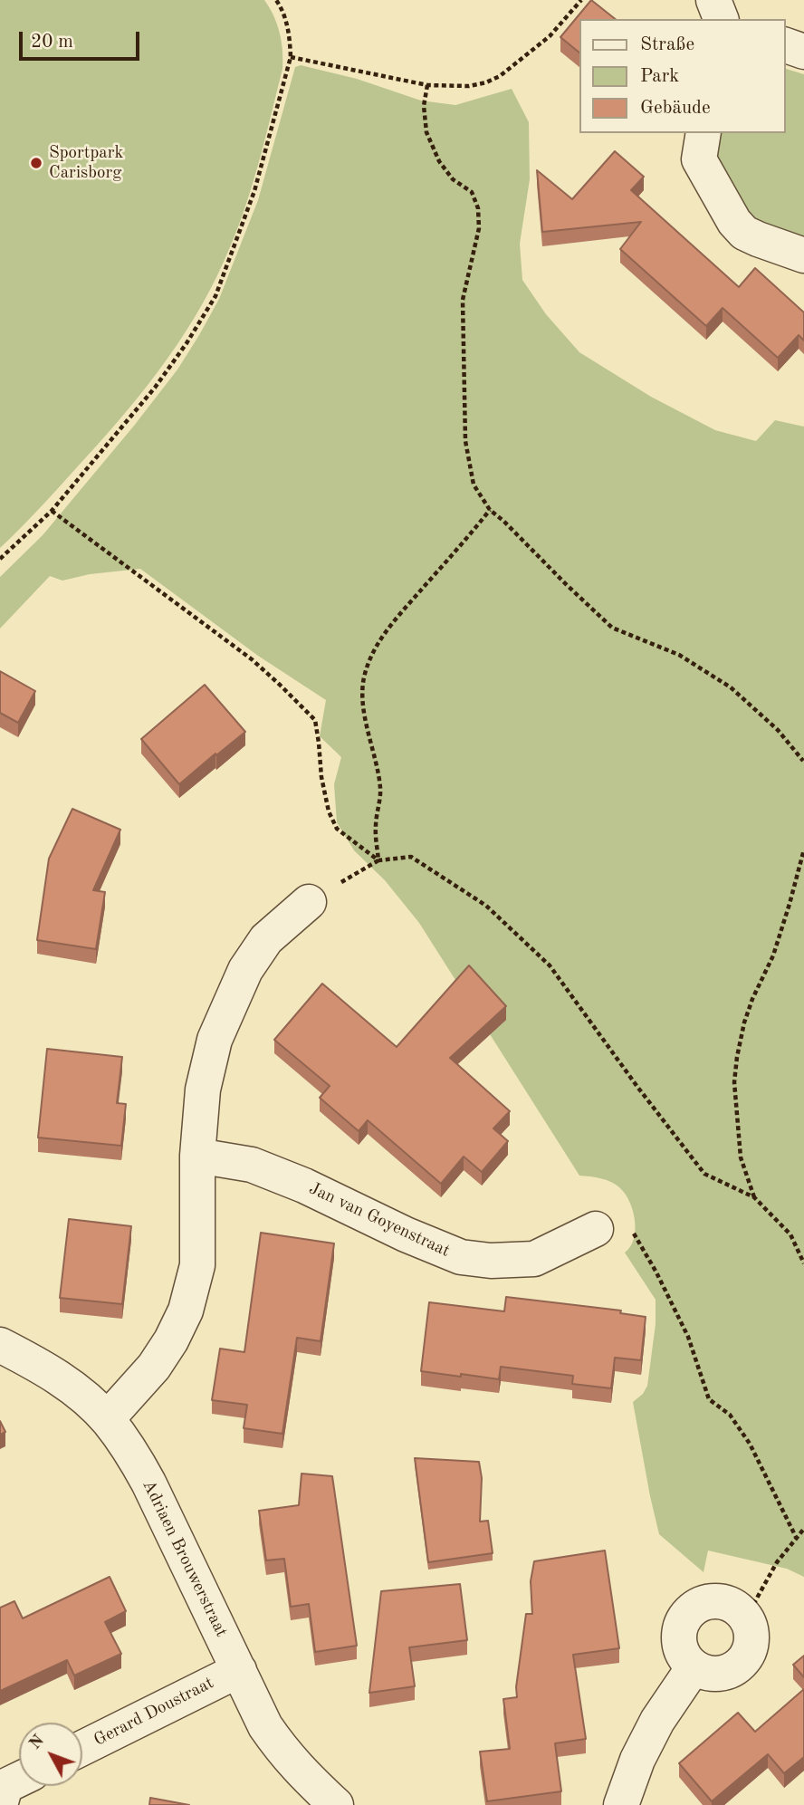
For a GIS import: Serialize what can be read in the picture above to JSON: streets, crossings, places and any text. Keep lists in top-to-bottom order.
{
  "streets": {
    "street": ["Jan van Goyenstraat", "Adriaen Brouwerstraat", "Gerard Doustraat"]
  },
  "crossings": [
    ["Adriaen Brouwerstraat", "Gerard Doustraat"]
  ],
  "places": ["Sportpark Carisborg"],
  "legend": ["Straße", "Park", "Gebäude"],
  "scale_bar": "20 m",
  "north": "top left"
}
